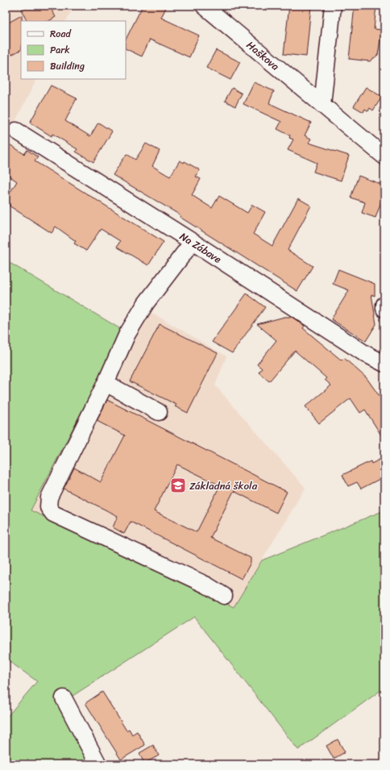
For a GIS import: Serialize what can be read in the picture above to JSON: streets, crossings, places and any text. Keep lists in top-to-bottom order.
{
  "streets": {
    "street": ["Haškova", "Na Zábave"]
  },
  "places": {
    "school or university": ["Základná škola"]
  },
  "legend": ["Road", "Park", "Building"]
}
